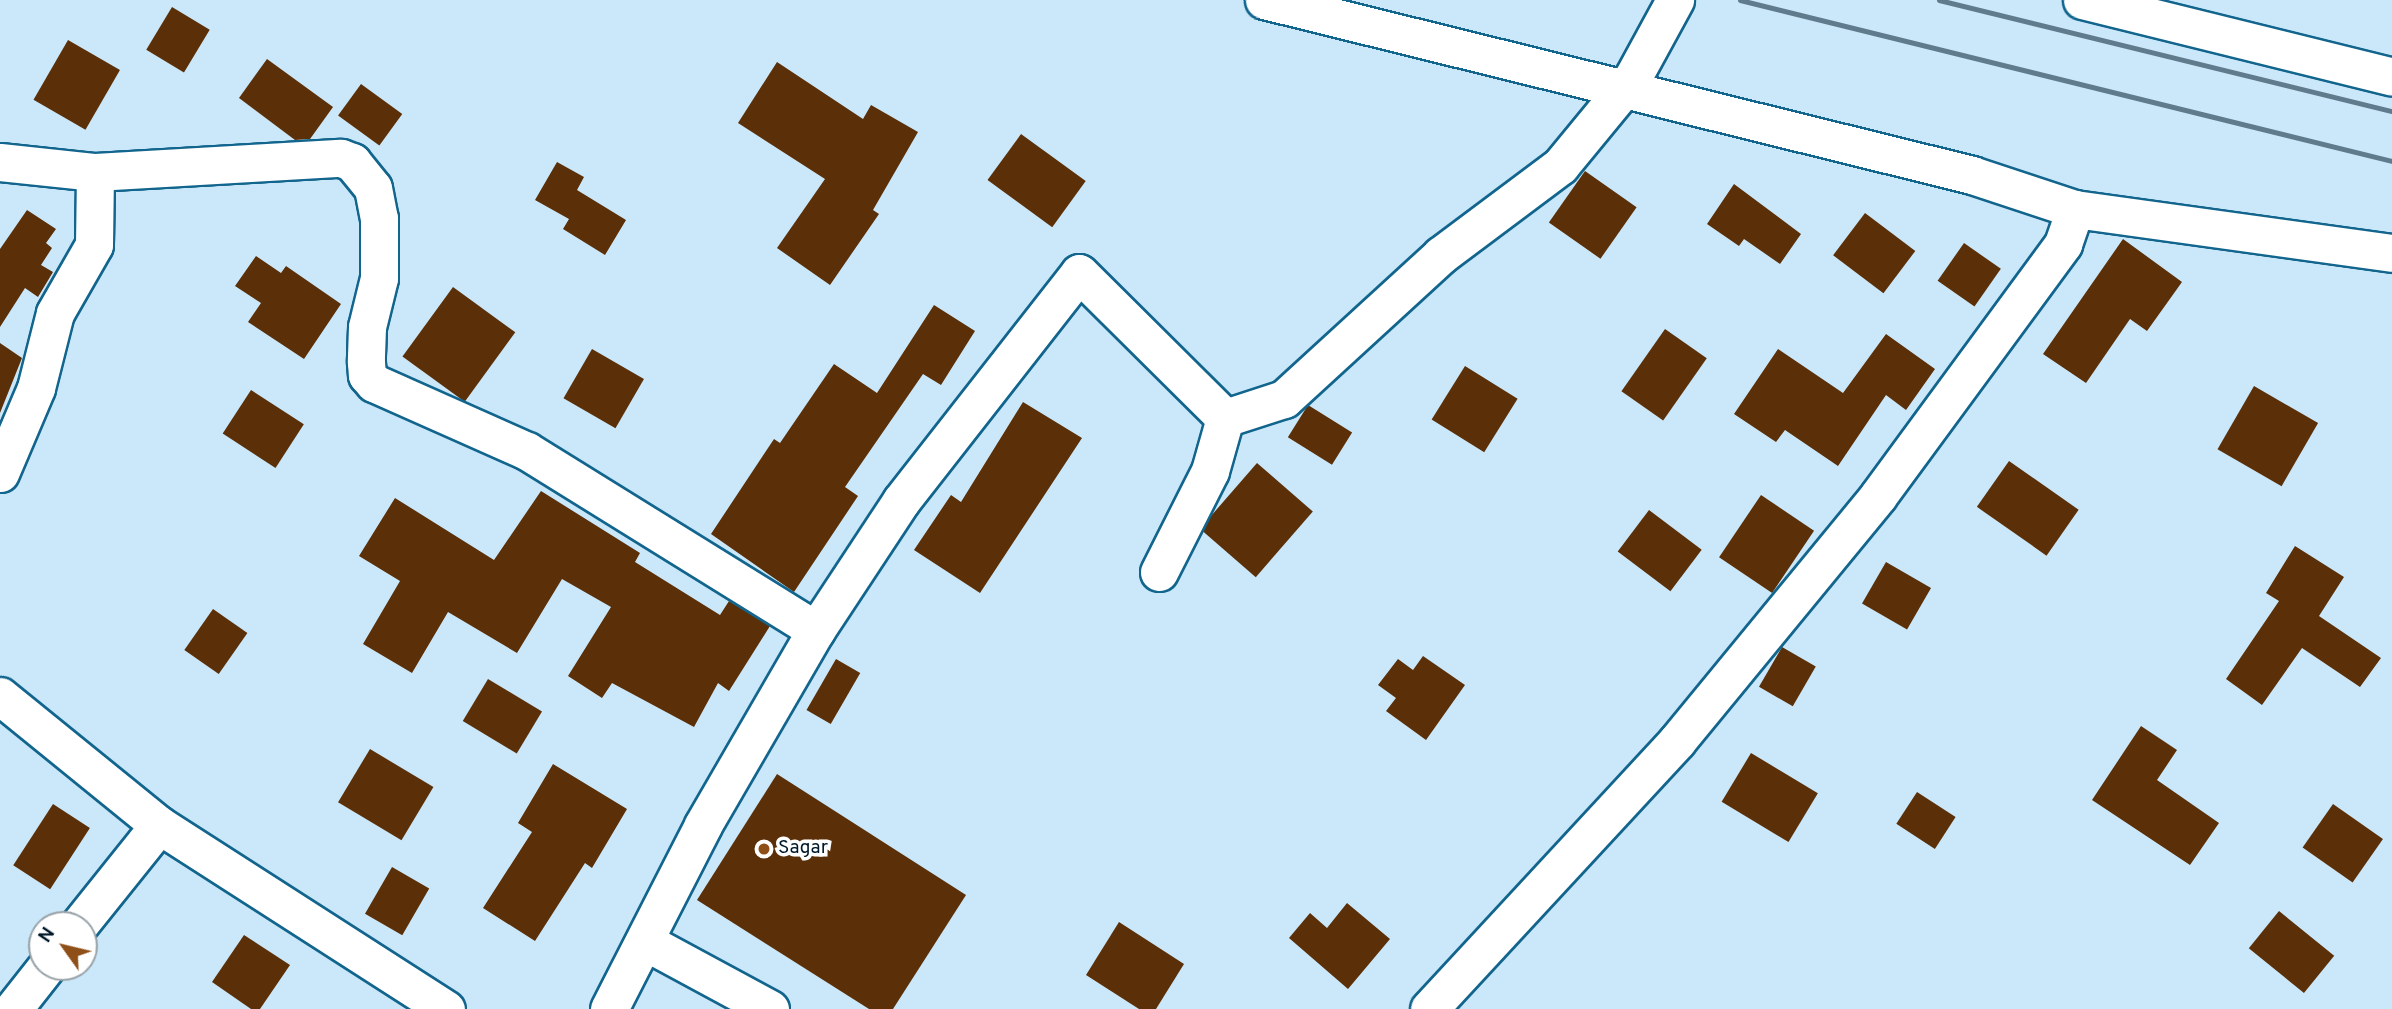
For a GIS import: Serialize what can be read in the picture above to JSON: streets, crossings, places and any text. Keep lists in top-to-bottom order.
{
  "places": ["Sagar"],
  "north": "top left"
}
